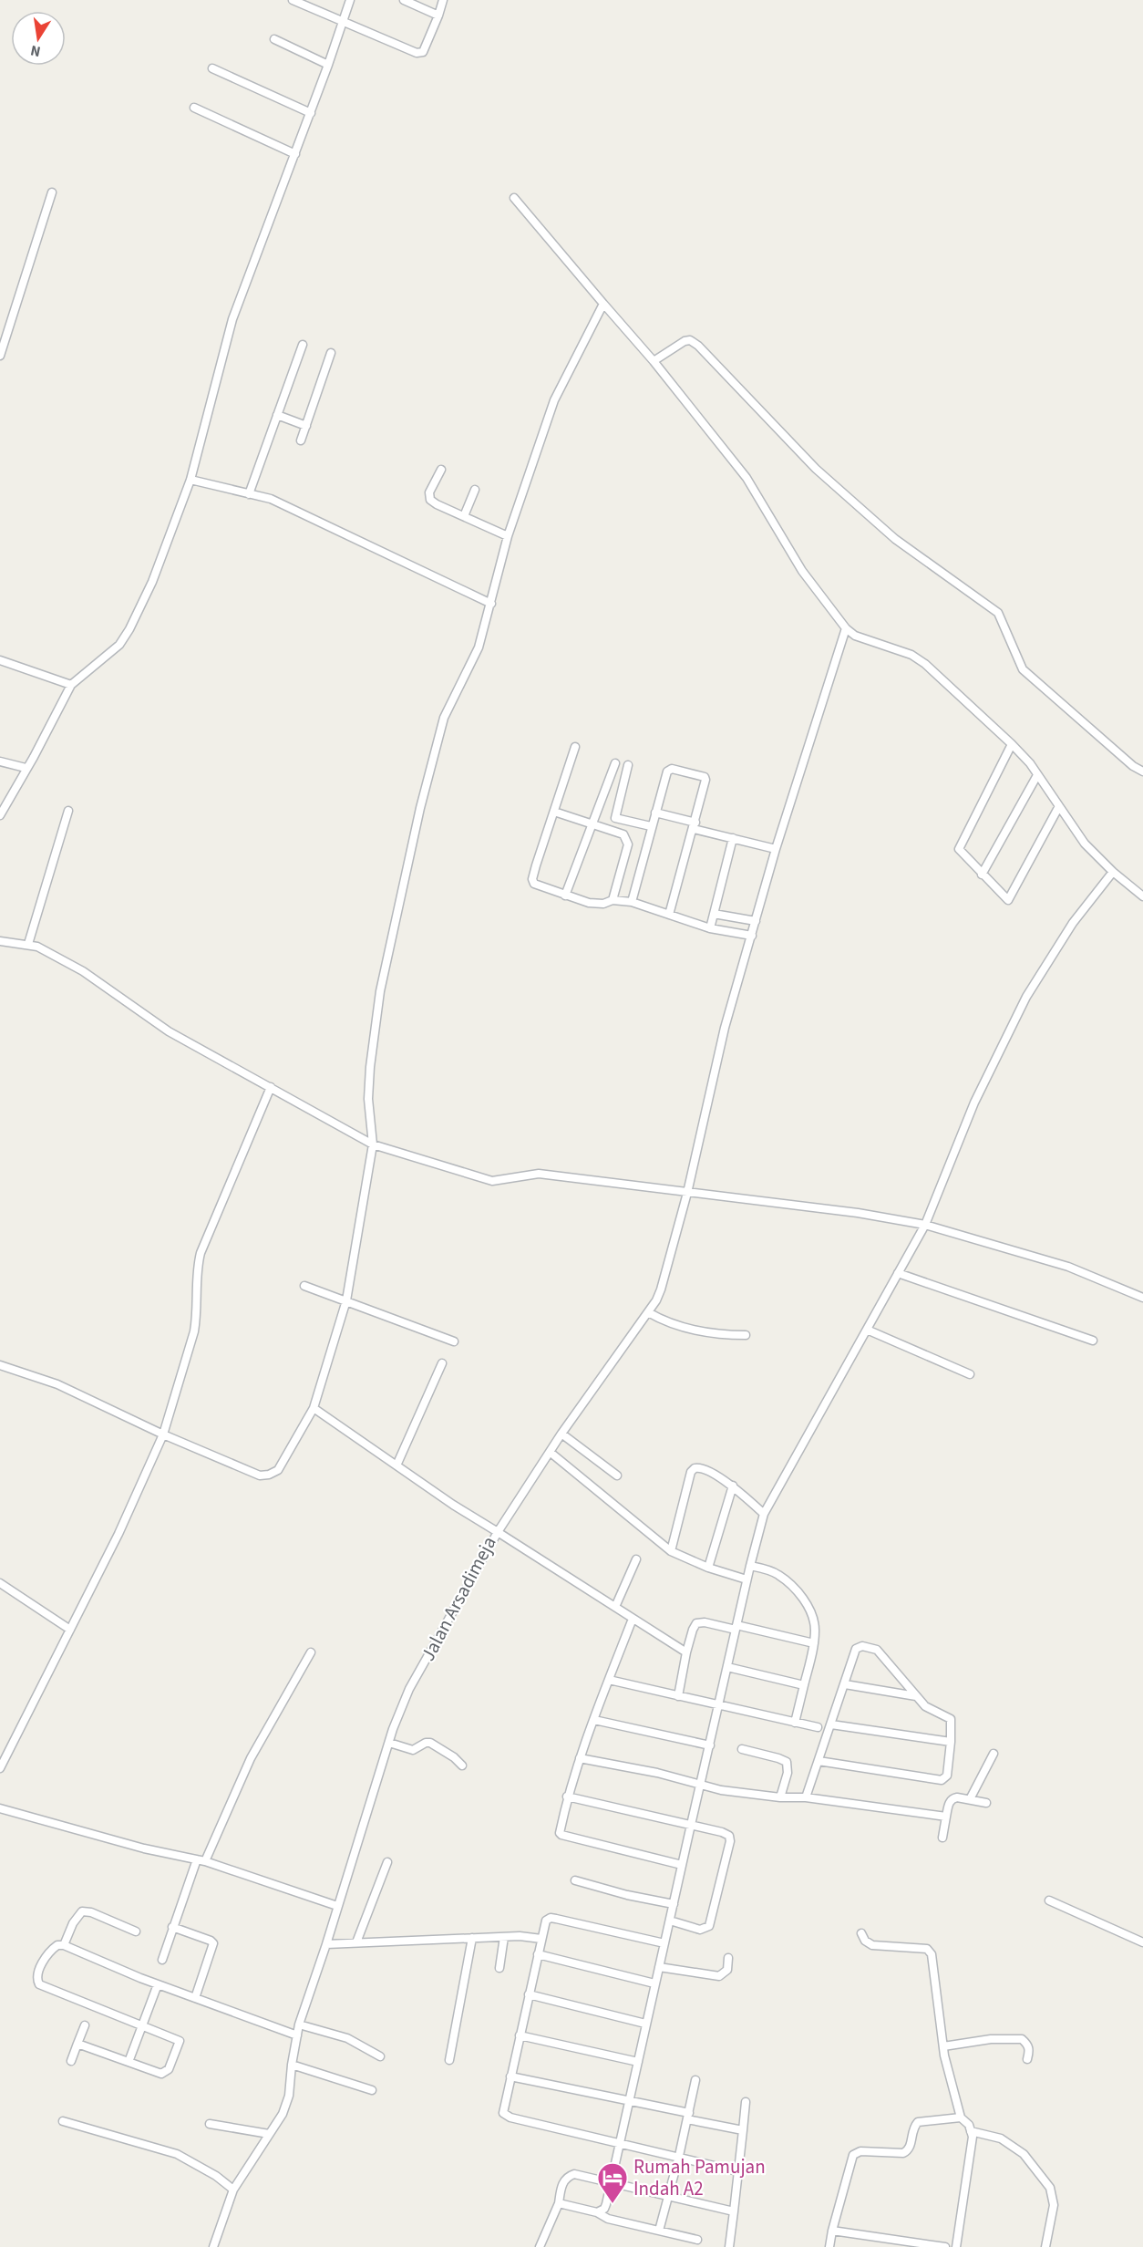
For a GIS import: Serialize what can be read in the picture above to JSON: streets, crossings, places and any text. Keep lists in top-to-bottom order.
{
  "streets": {
    "street": ["Jalan Arsadimeja"]
  },
  "places": {
    "hotel": ["Rumah Pamujan Indah A2"]
  },
  "north": "bottom"
}
